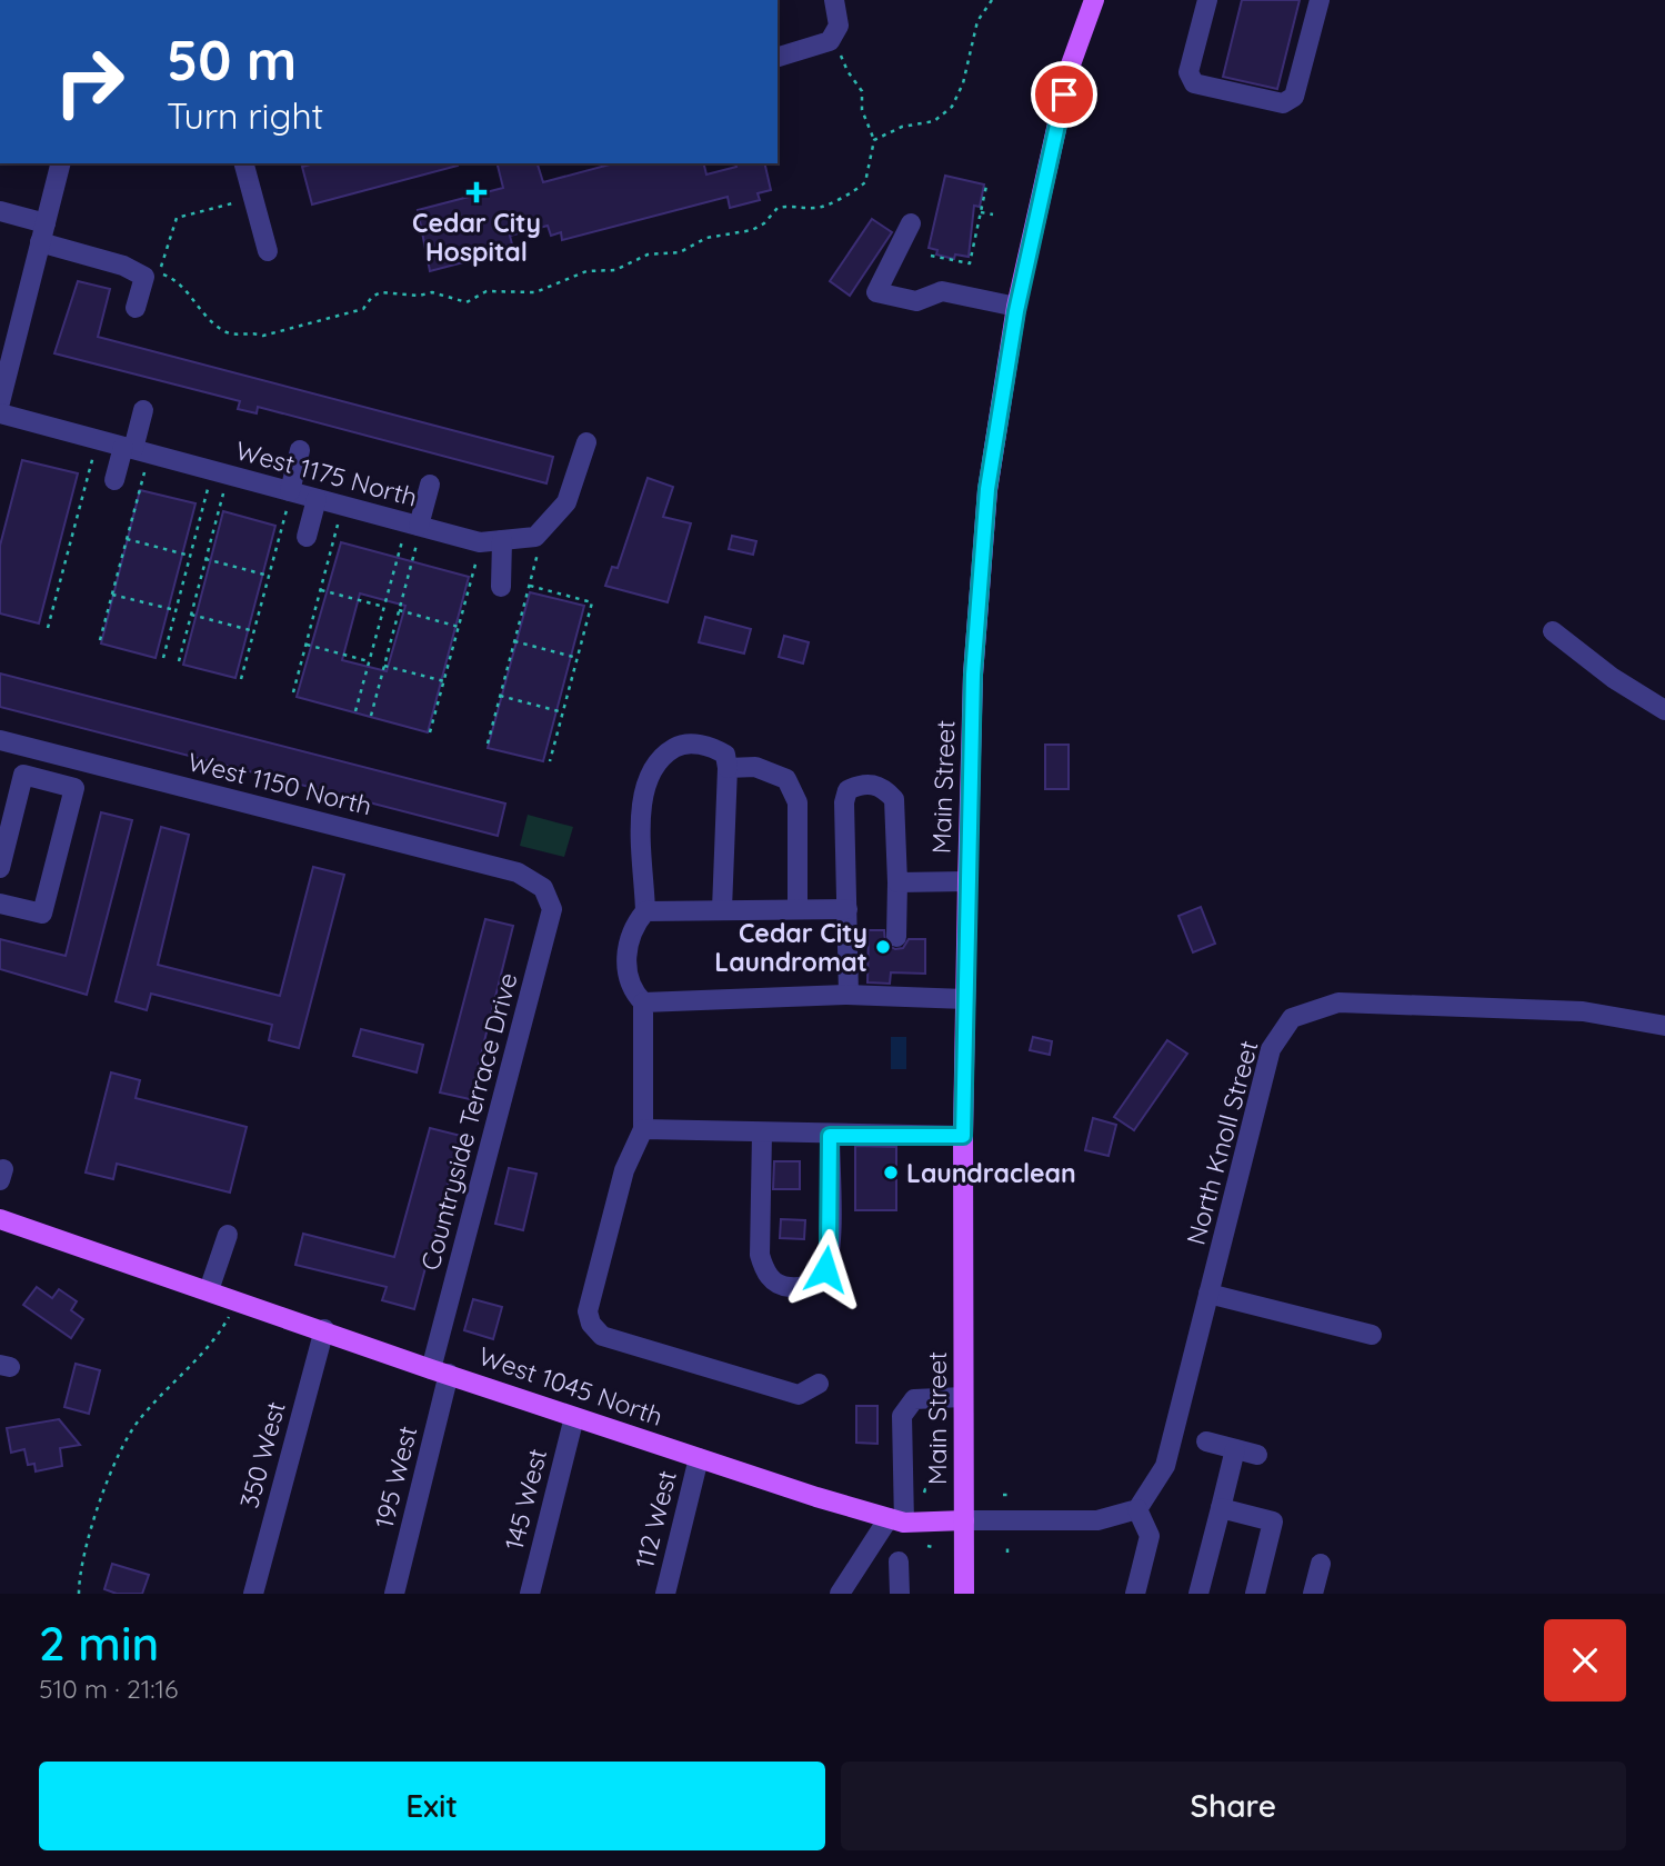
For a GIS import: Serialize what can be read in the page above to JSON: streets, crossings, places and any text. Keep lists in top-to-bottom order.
{
  "streets": {
    "main road": ["Main Street", "West 1045 North"],
    "street": [
      "West 1175 North",
      "West 1150 North",
      "Countryside Terrace Drive",
      "North Knoll Street",
      "350 West",
      "195 West",
      "145 West",
      "112 West"
    ]
  },
  "crossings": [
    ["West 1150 North", "Countryside Terrace Drive"],
    ["Main Street", "West 1045 North"],
    ["Countryside Terrace Drive", "West 1045 North"],
    ["Countryside Terrace Drive", "195 West"],
    ["North Knoll Street", "West 1045 North"],
    ["West 1045 North", "350 West"],
    ["West 1045 North", "195 West"],
    ["West 1045 North", "145 West"],
    ["West 1045 North", "112 West"]
  ],
  "places": {
    "health": ["Cedar City Hospital"],
    "other": ["Cedar City Laundromat", "Laundraclean"]
  },
  "page": {
    "turn": ["50 m", "Turn right"],
    "heading": ["2 min", "510 m · 21:16"],
    "buttons": ["Exit", "Share"]
  }
}
